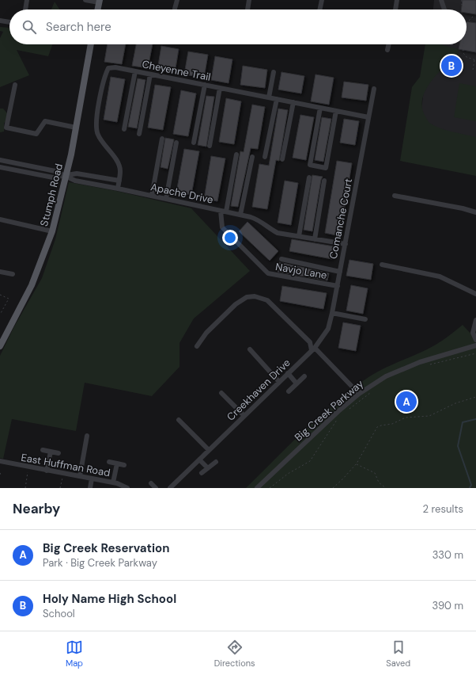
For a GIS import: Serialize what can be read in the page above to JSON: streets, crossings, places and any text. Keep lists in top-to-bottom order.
{
  "streets": {
    "main road": ["Stumph Road"],
    "street": [
      "Cheyenne Trail",
      "Apache Drive",
      "Comanche Court",
      "Navjo Lane",
      "Creekhaven Drive",
      "Big Creek Parkway",
      "East Huffman Road"
    ]
  },
  "crossings": [
    ["Cheyenne Trail", "Apache Drive"],
    ["Cheyenne Trail", "Comanche Court"],
    ["Apache Drive", "Stumph Road"],
    ["Apache Drive", "Comanche Court"],
    ["Apache Drive", "Navjo Lane"],
    ["Comanche Court", "Navjo Lane"],
    ["Comanche Court", "Creekhaven Drive"]
  ],
  "page": {
    "search": "Search here",
    "pins": ["B", "A"],
    "heading": ["Nearby", "2 results"],
    "list": [
      {
        "mark": "A",
        "name": "Big Creek Reservation",
        "note": "Park · Big Creek Parkway",
        "value": "330 m"
      },
      {
        "mark": "B",
        "name": "Holy Name High School",
        "note": "School",
        "value": "390 m"
      }
    ],
    "nav": ["Map", "Directions", "Saved"]
  }
}
